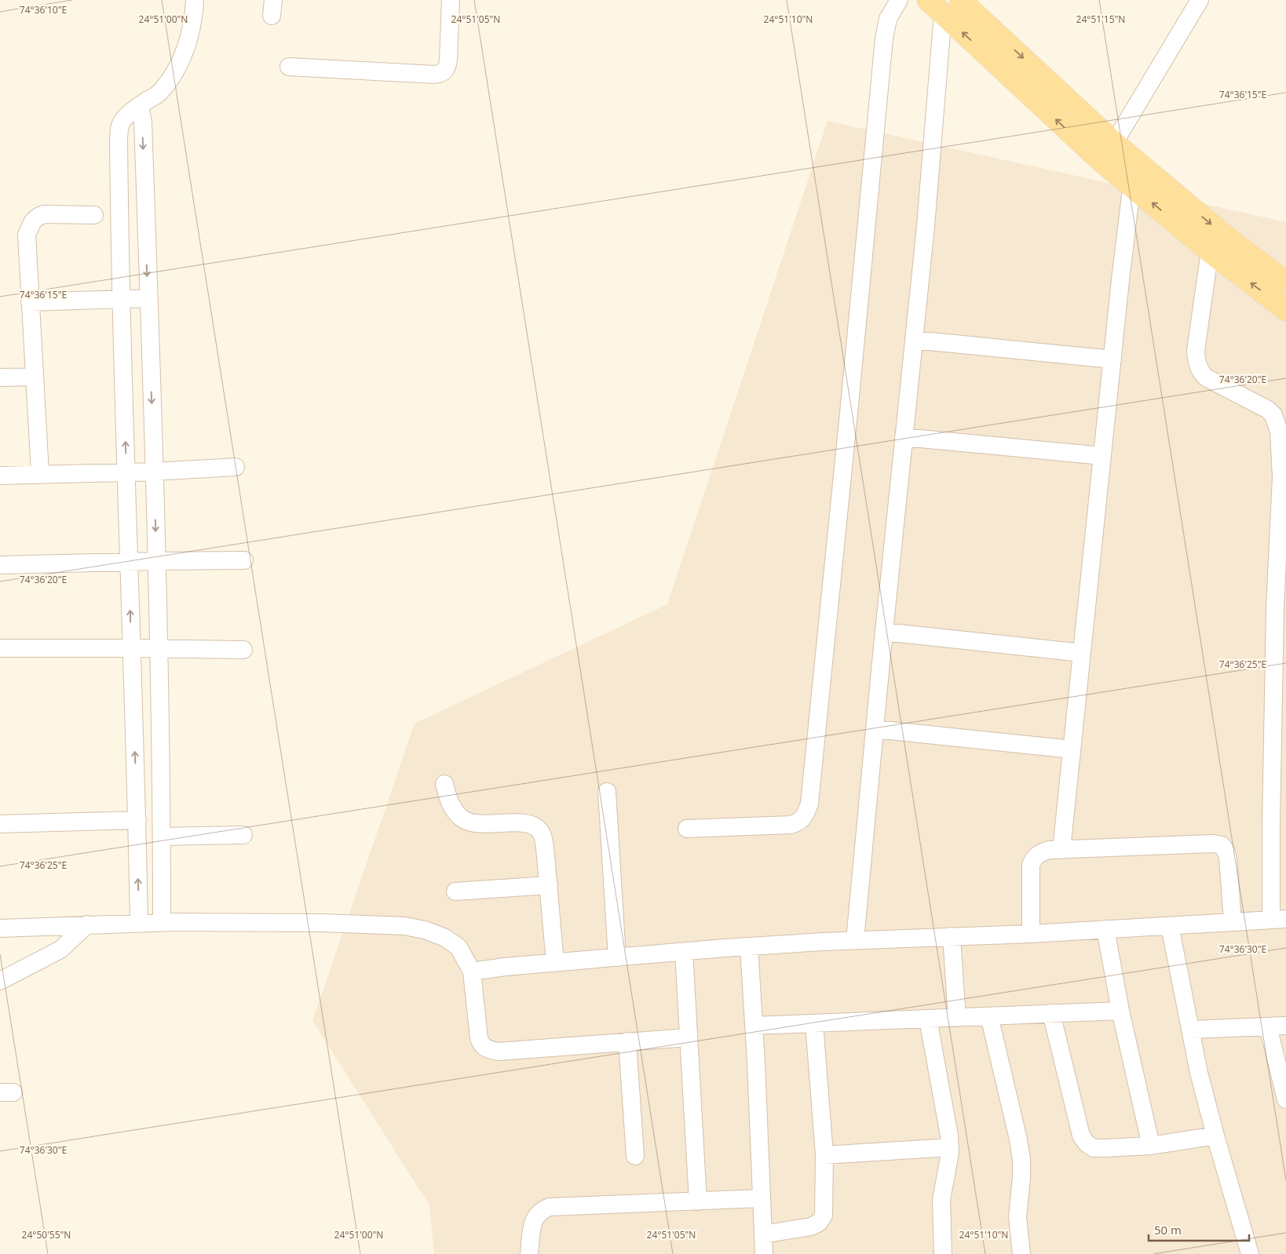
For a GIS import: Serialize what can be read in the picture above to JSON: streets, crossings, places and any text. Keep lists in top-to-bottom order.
{
  "scale_bar": "50 m",
  "coordinates": [
    "74°36'10\"E",
    "24°51'00\"N",
    "24°51'05\"N",
    "24°51'10\"N",
    "24°51'15\"N",
    "74°36'15\"E",
    "74°36'20\"E",
    "74°36'25\"E",
    "74°36'30\"E",
    "24°50'55\"N"
  ]
}
